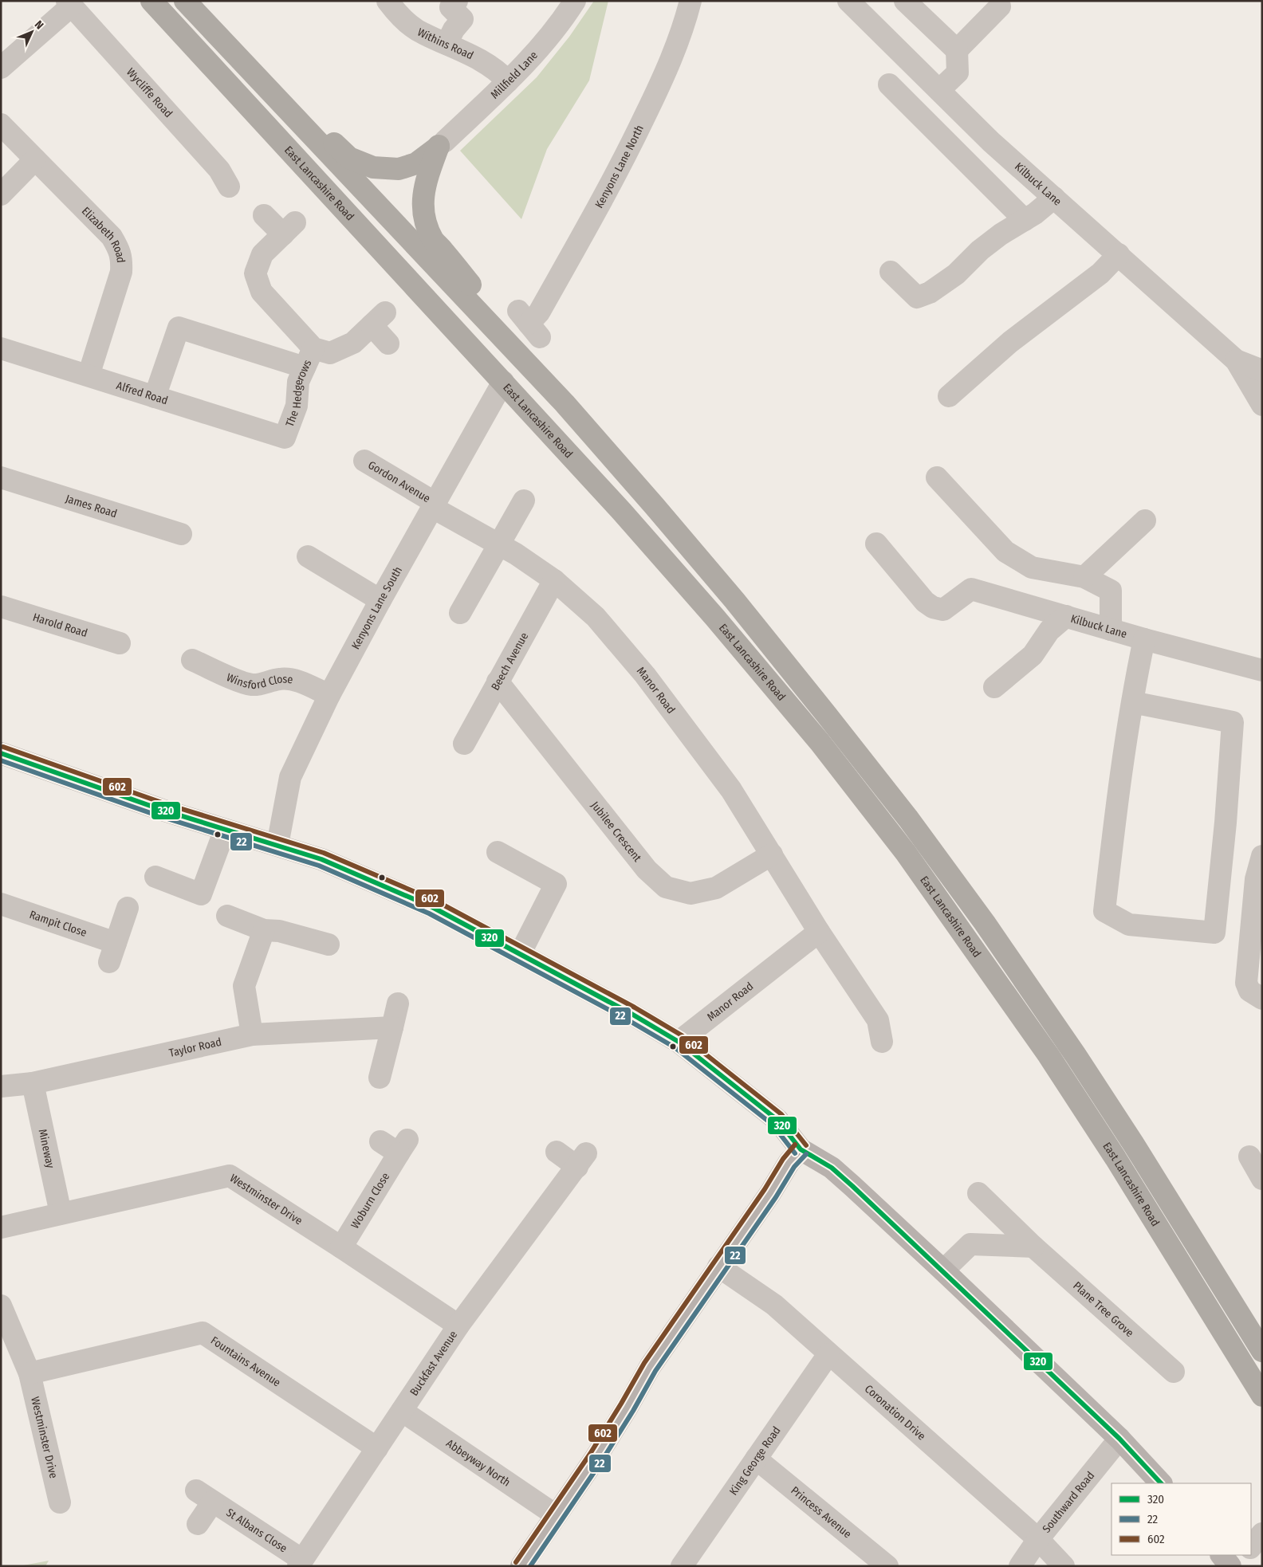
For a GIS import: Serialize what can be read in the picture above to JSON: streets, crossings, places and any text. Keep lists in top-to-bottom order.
{
  "streets": {
    "highway": ["East Lancashire Road"],
    "street": [
      "Withins Road",
      "Millfield Lane",
      "Wycliffe Road",
      "Kenyons Lane North",
      "Kilbuck Lane",
      "Elizabeth Road",
      "Alfred Road",
      "The Hedgerows",
      "Gordon Avenue",
      "James Road",
      "Kenyons Lane South",
      "Harold Road",
      "Beech Avenue",
      "Winsford Close",
      "Manor Road",
      "Jubilee Crescent",
      "Rampit Close",
      "Taylor Road",
      "Mineway",
      "Westminster Drive",
      "Woburn Close",
      "Plane Tree Grove",
      "Fountains Avenue",
      "Buckfast Avenue",
      "Coronation Drive",
      "King George Road",
      "Abbeyway North",
      "Southward Road",
      "Princess Avenue",
      "St Albans Close"
    ]
  },
  "crossings": [
    ["Withins Road", "Millfield Lane"],
    ["East Lancashire Road", "Kenyons Lane South"],
    ["Elizabeth Road", "Alfred Road"],
    ["Alfred Road", "The Hedgerows"],
    ["Gordon Avenue", "Kenyons Lane South"],
    ["Gordon Avenue", "Manor Road"],
    ["Kenyons Lane South", "Winsford Close"],
    ["Kenyons Lane South", "Manor Road"],
    ["Beech Avenue", "Manor Road"],
    ["Beech Avenue", "Jubilee Crescent"],
    ["Manor Road", "Jubilee Crescent"],
    ["Taylor Road", "Mineway"],
    ["Mineway", "Westminster Drive"],
    ["Westminster Drive", "Woburn Close"],
    ["Westminster Drive", "Fountains Avenue"],
    ["Westminster Drive", "Buckfast Avenue"],
    ["Fountains Avenue", "Buckfast Avenue"],
    ["Buckfast Avenue", "Abbeyway North"],
    ["Buckfast Avenue", "St Albans Close"],
    ["Coronation Drive", "King George Road"],
    ["Coronation Drive", "Southward Road"],
    ["King George Road", "Princess Avenue"]
  ],
  "lines": ["transit line 602", "transit line 320", "transit line 22"],
  "legend": ["320", "22", "602"],
  "north": "top right"
}
